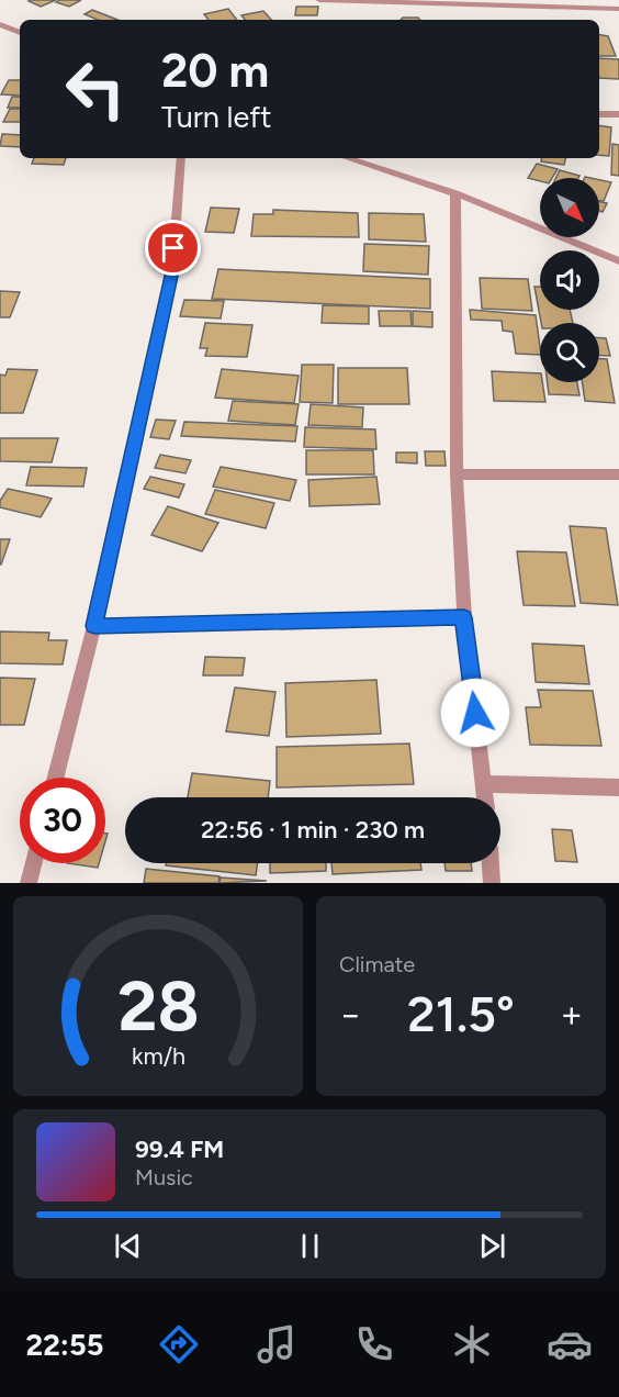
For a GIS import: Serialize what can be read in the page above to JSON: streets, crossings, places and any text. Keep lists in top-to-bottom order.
{
  "north": "bottom right",
  "page": {
    "turn": ["20 m", "Turn left"],
    "limit": "30",
    "trip": "22:56 · 1 min · 230 m",
    "tile": "Climate",
    "heat": ["−", "21.5°", "+"],
    "song": ["99.4 FM", "Music"],
    "tabs": "22:55",
    "gauge": ["28", "km/h"]
  }
}
